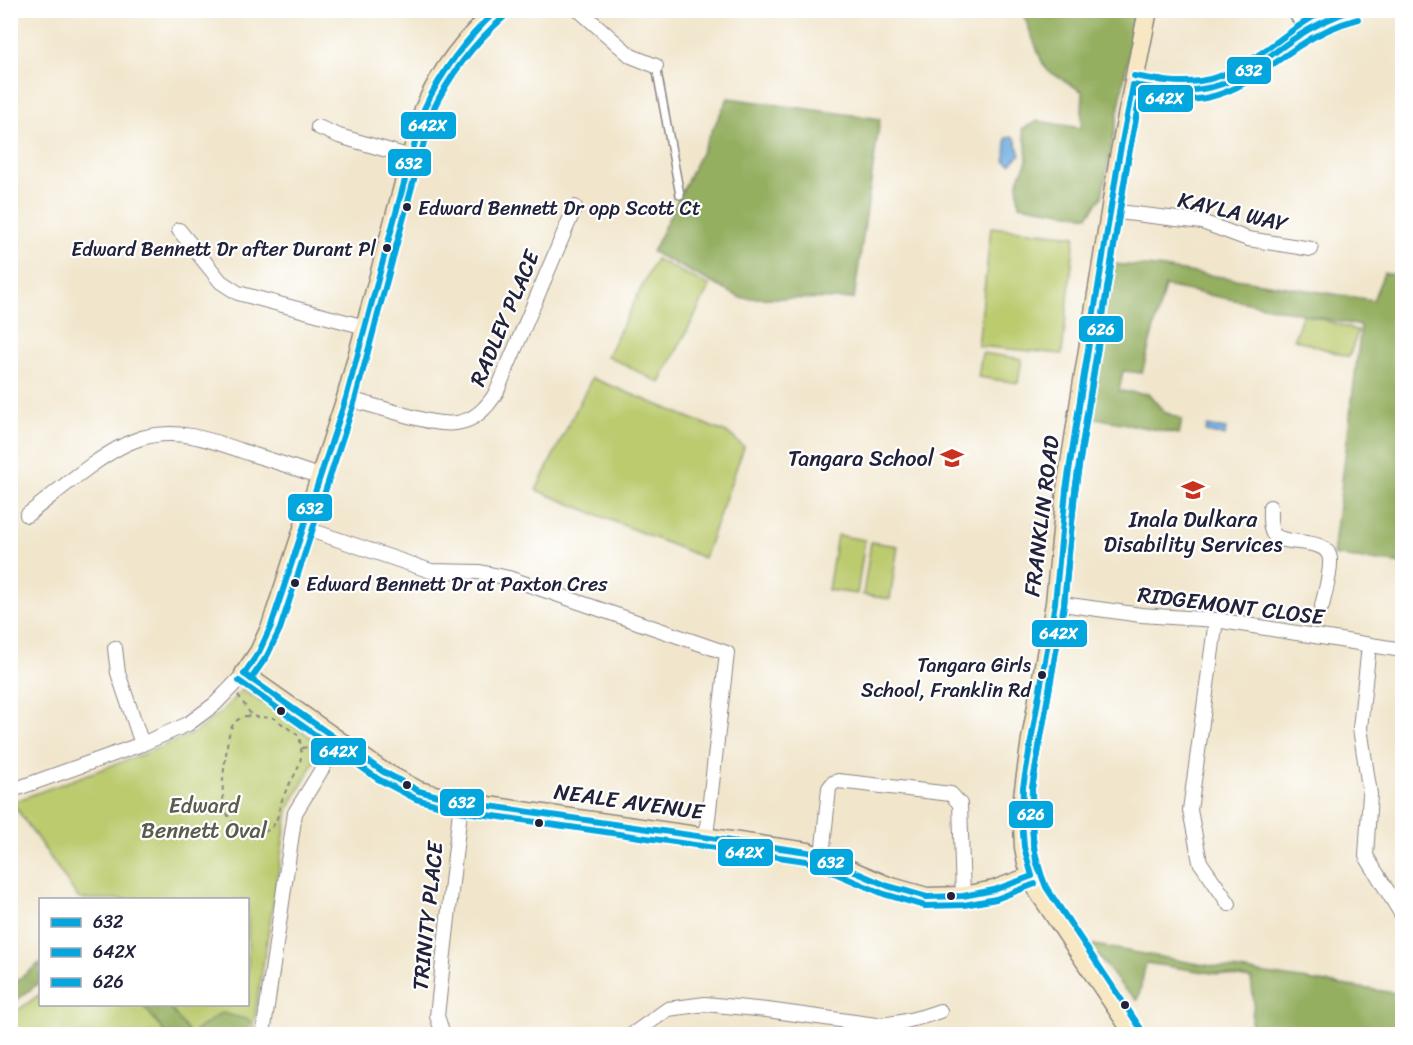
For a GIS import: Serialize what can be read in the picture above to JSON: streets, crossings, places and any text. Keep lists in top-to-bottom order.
{
  "streets": {
    "street": [
      "KAYLA WAY",
      "RADLEY PLACE",
      "FRANKLIN ROAD",
      "RIDGEMONT CLOSE",
      "NEALE AVENUE",
      "TRINITY PLACE"
    ]
  },
  "crossings": [
    ["KAYLA WAY", "FRANKLIN ROAD"],
    ["FRANKLIN ROAD", "RIDGEMONT CLOSE"],
    ["FRANKLIN ROAD", "NEALE AVENUE"],
    ["NEALE AVENUE", "TRINITY PLACE"]
  ],
  "parks": ["Edward Bennett Oval"],
  "places": {
    "other": [
      "Edward Bennett Dr opp Scott Ct",
      "Edward Bennett Dr after Durant Pl",
      "Edward Bennett Dr at Paxton Cres",
      "Tangara Girls School, Franklin Rd"
    ],
    "school or university": ["Tangara School", "Inala Dulkara Disability Services"]
  },
  "lines": ["transit line 632", "transit line 626", "transit line 642X"],
  "legend": ["632", "642X", "626"]
}
